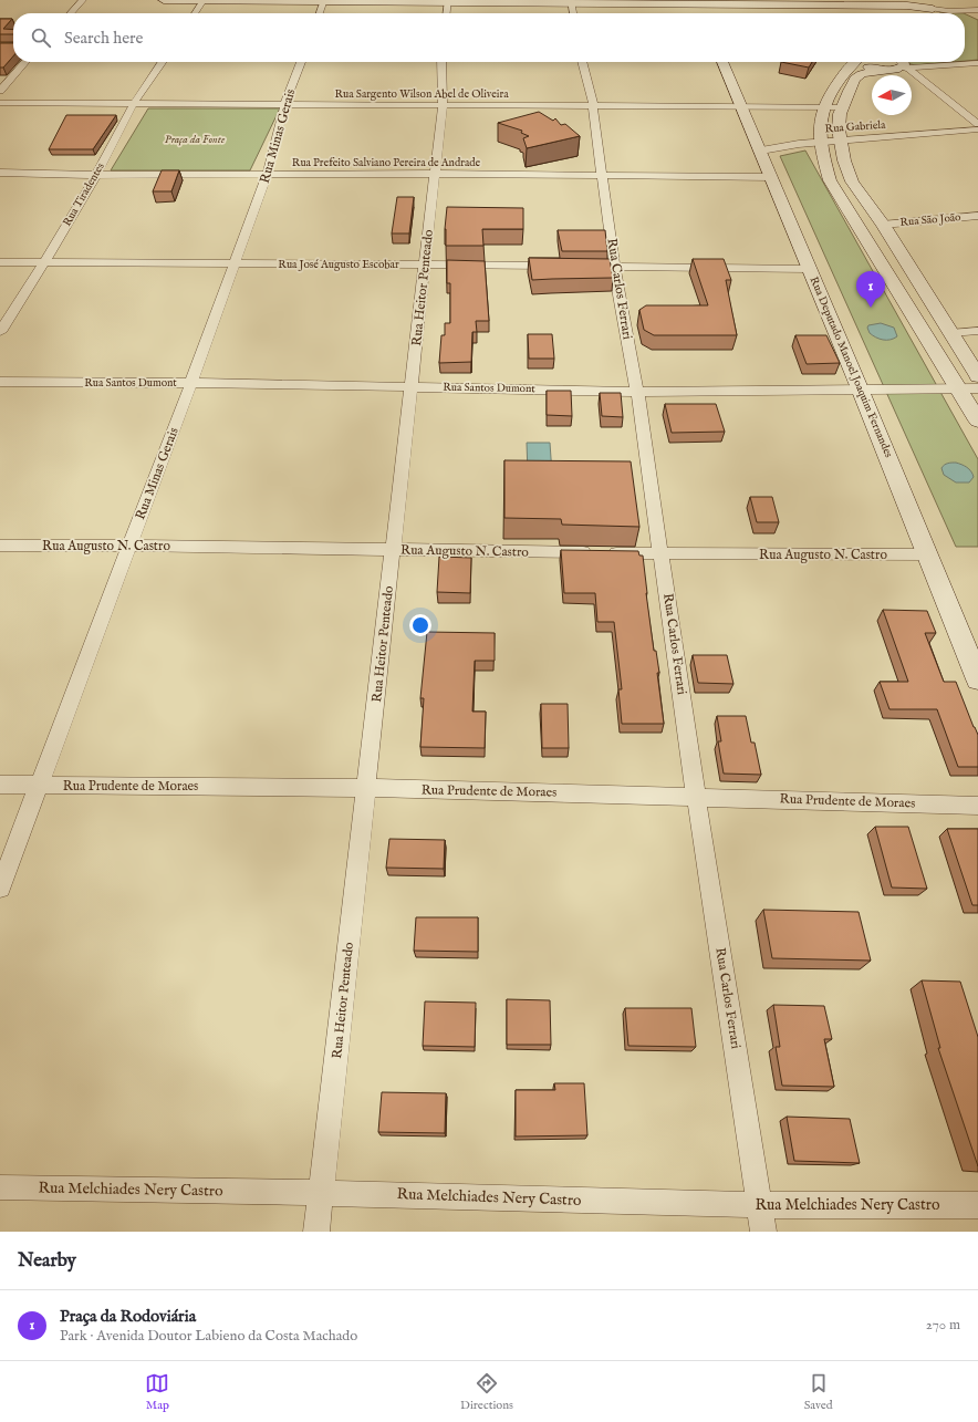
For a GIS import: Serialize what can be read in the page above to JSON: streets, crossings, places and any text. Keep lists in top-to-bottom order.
{
  "streets": {
    "main road": ["Rua Deputado Manoel Joaquim Fernandes"],
    "street": [
      "Rua Sargento Wilson Abel de Oliveira",
      "Rua Gabriela",
      "Rua Minas Gerais",
      "Rua Prefeito Salviano Pereira de Andrade",
      "Rua Tiradentes",
      "Rua São João",
      "Rua José Augusto Escobar",
      "Rua Heitor Penteado",
      "Rua Carlos Ferrari",
      "Rua Santos Dumont",
      "Rua Augusto N. Castro",
      "Rua Prudente de Moraes",
      "Rua Melchiades Nery Castro"
    ]
  },
  "crossings": [
    ["Rua Sargento Wilson Abel de Oliveira", "Rua Minas Gerais"],
    ["Rua Sargento Wilson Abel de Oliveira", "Rua Tiradentes"],
    ["Rua Sargento Wilson Abel de Oliveira", "Rua Heitor Penteado"],
    ["Rua Sargento Wilson Abel de Oliveira", "Rua Carlos Ferrari"],
    ["Rua Sargento Wilson Abel de Oliveira", "Rua Deputado Manoel Joaquim Fernandes"],
    ["Rua Gabriela", "Rua Deputado Manoel Joaquim Fernandes"],
    ["Rua Minas Gerais", "Rua Prefeito Salviano Pereira de Andrade"],
    ["Rua Minas Gerais", "Rua José Augusto Escobar"],
    ["Rua Minas Gerais", "Rua Santos Dumont"],
    ["Rua Minas Gerais", "Rua Augusto N. Castro"],
    ["Rua Minas Gerais", "Rua Prudente de Moraes"],
    ["Rua Prefeito Salviano Pereira de Andrade", "Rua Tiradentes"],
    ["Rua Prefeito Salviano Pereira de Andrade", "Rua Heitor Penteado"],
    ["Rua Prefeito Salviano Pereira de Andrade", "Rua Carlos Ferrari"],
    ["Rua Prefeito Salviano Pereira de Andrade", "Rua Deputado Manoel Joaquim Fernandes"],
    ["Rua Tiradentes", "Rua José Augusto Escobar"],
    ["Rua José Augusto Escobar", "Rua Heitor Penteado"],
    ["Rua Heitor Penteado", "Rua Santos Dumont"],
    ["Rua Heitor Penteado", "Rua Augusto N. Castro"],
    ["Rua Heitor Penteado", "Rua Prudente de Moraes"],
    ["Rua Heitor Penteado", "Rua Melchiades Nery Castro"],
    ["Rua Carlos Ferrari", "Rua Santos Dumont"],
    ["Rua Carlos Ferrari", "Rua Augusto N. Castro"],
    ["Rua Carlos Ferrari", "Rua Prudente de Moraes"],
    ["Rua Carlos Ferrari", "Rua Melchiades Nery Castro"],
    ["Rua Deputado Manoel Joaquim Fernandes", "Rua Santos Dumont"],
    ["Rua Deputado Manoel Joaquim Fernandes", "Rua Augusto N. Castro"]
  ],
  "parks": ["Praça da Fonte"],
  "north": "left",
  "page": {
    "search": "Search here",
    "pins": "1",
    "heading": "Nearby",
    "list": [
      {
        "mark": "1",
        "name": "Praça da Rodoviária",
        "note": "Park · Avenida Doutor Labieno da Costa Machado",
        "value": "270 m"
      }
    ],
    "nav": ["Map", "Directions", "Saved"]
  }
}
